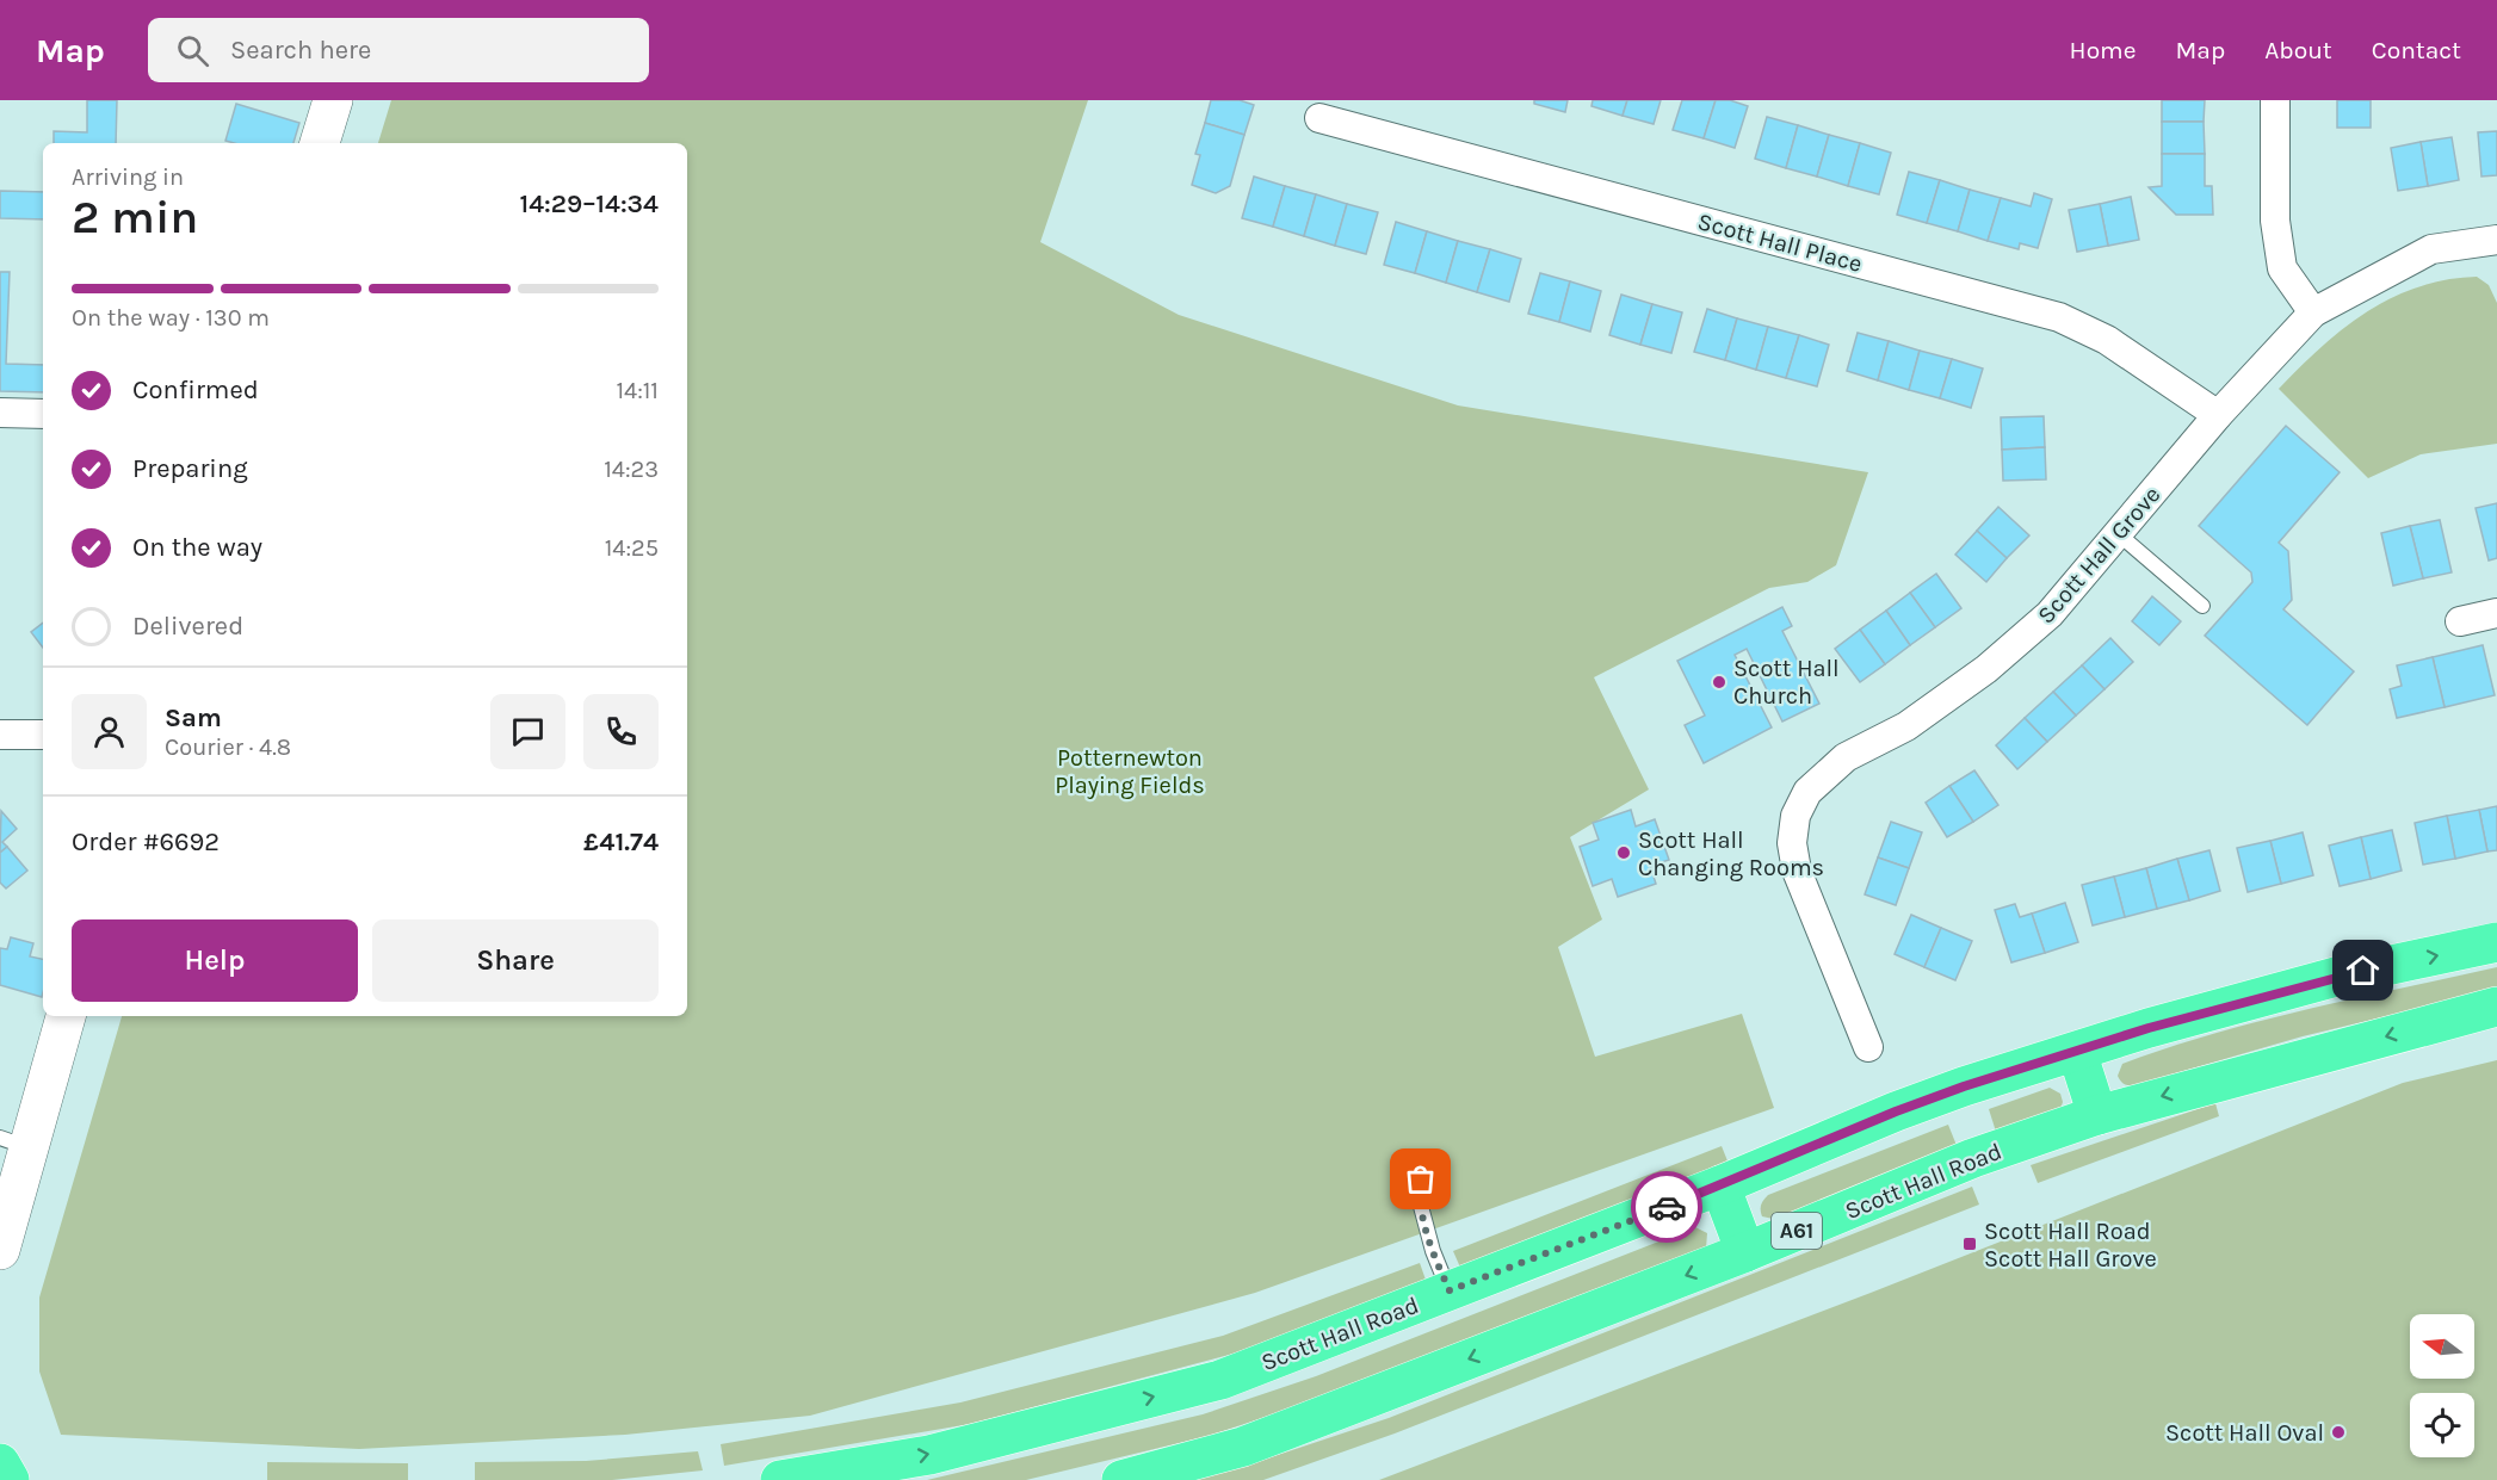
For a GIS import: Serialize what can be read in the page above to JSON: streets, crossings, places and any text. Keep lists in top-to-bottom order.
{
  "streets": {
    "highway": ["Scott Hall Road", "A61"],
    "street": ["Scott Hall Place", "Scott Hall Grove"]
  },
  "crossings": [
    ["Scott Hall Place", "Scott Hall Grove"]
  ],
  "parks": ["Potternewton Playing Fields"],
  "places": {
    "other": ["Scott Hall Church", "Scott Hall Changing Rooms", "Scott Hall Oval"],
    "transit": ["Scott Hall Road Scott Hall Grove"]
  },
  "north": "left",
  "page": {
    "header": "Map",
    "search": "Search here",
    "nav": [
      "Home",
      "Map",
      "About",
      "Contact"
    ],
    "heading": ["2 min", "Arriving in", "14:29–14:34"],
    "panel": [
      "Sam",
      "Courier · 4.8",
      "Order #6692",
      "£41.74"
    ],
    "bar": "On the way · 130 m",
    "list": [
      ["Confirmed", "14:11"],
      ["Preparing", "14:23"],
      ["On the way", "14:25"],
      "Delivered"
    ],
    "buttons": ["Help", "Share"]
  }
}
